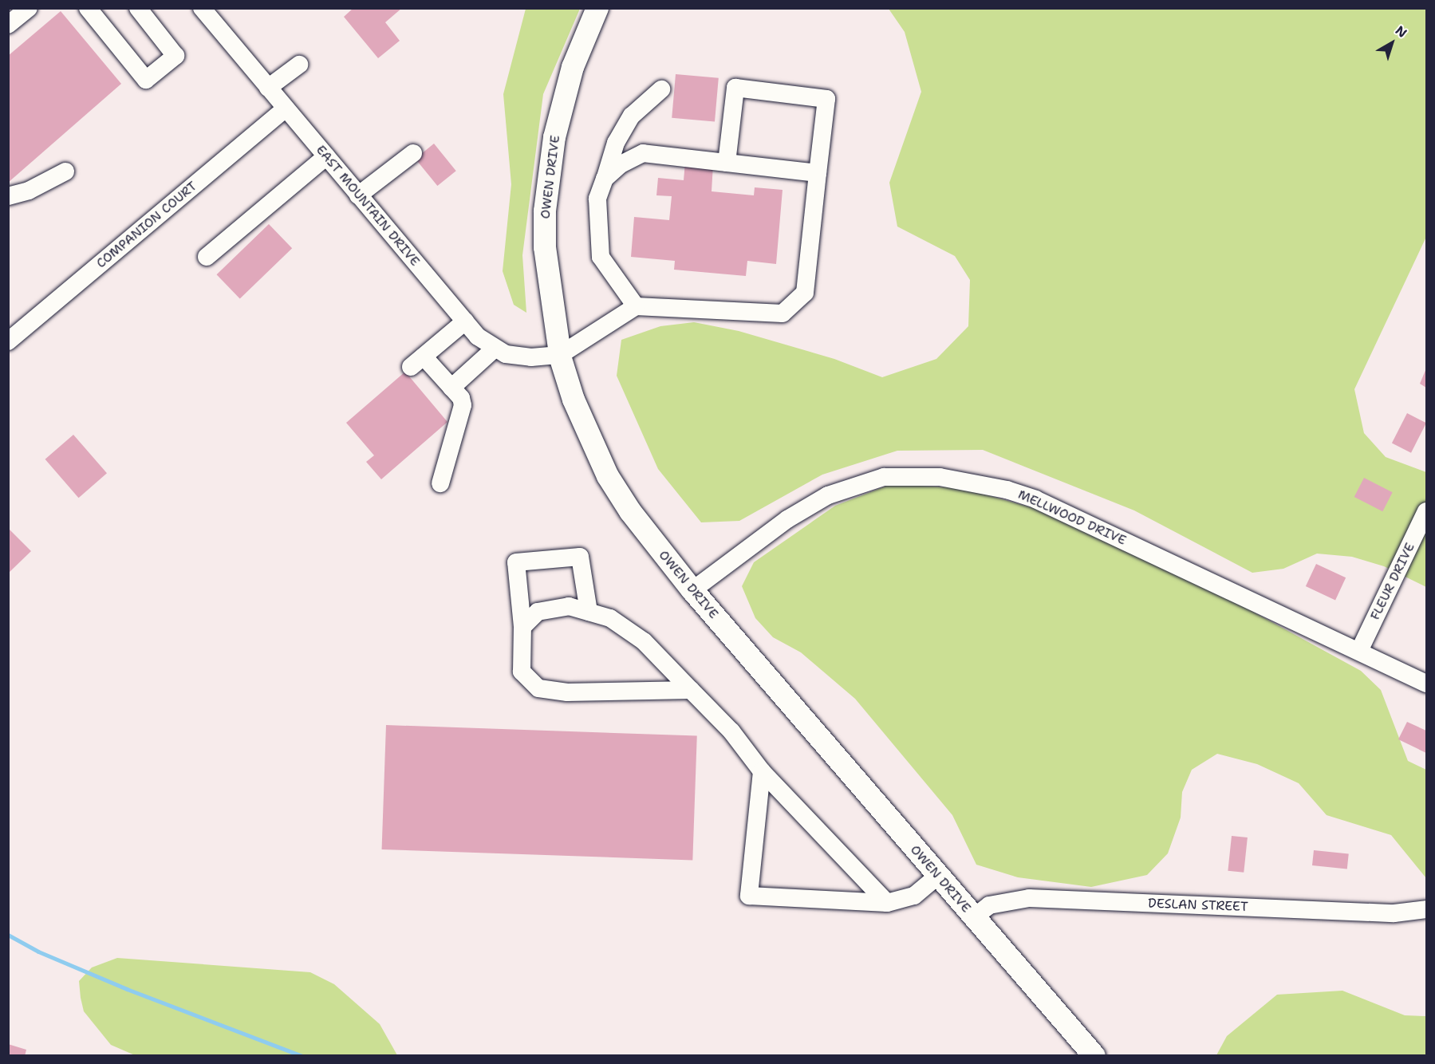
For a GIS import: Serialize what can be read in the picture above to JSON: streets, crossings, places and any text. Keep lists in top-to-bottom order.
{
  "streets": {
    "main road": ["OWEN DRIVE"],
    "street": [
      "EAST MOUNTAIN DRIVE",
      "COMPANION COURT",
      "MELLWOOD DRIVE",
      "FLEUR DRIVE",
      "DESLAN STREET"
    ]
  },
  "crossings": [
    ["OWEN DRIVE", "MELLWOOD DRIVE"],
    ["OWEN DRIVE", "DESLAN STREET"],
    ["EAST MOUNTAIN DRIVE", "COMPANION COURT"],
    ["MELLWOOD DRIVE", "FLEUR DRIVE"]
  ],
  "north": "top right"
}
